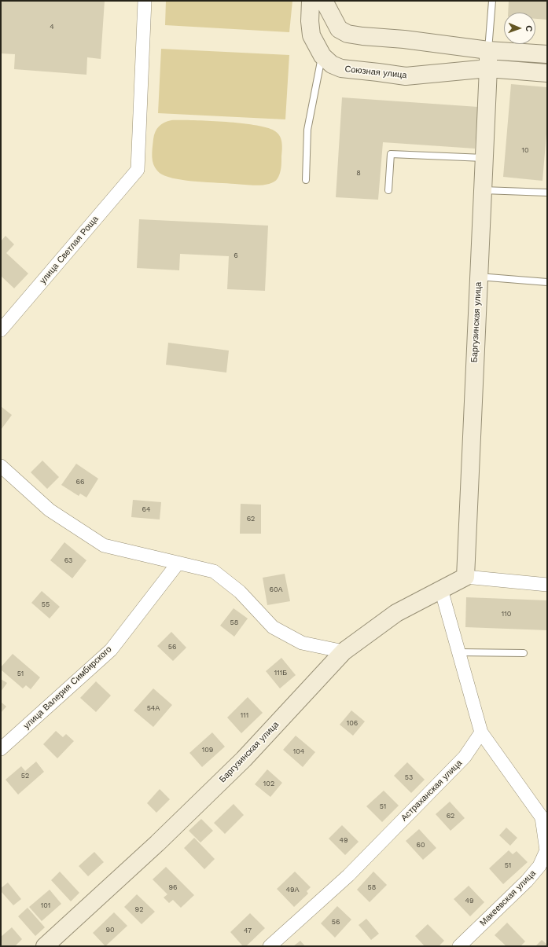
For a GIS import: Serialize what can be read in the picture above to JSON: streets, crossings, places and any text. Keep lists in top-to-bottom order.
{
  "streets": {
    "street": [
      "Союзная улица",
      "улица Светлая Роща",
      "Баргузинская улица",
      "улица Валерия Симбирского",
      "Астраханская улица",
      "Макеевская улица"
    ]
  },
  "crossings": [
    ["Союзная улица", "Баргузинская улица"],
    ["Астраханская улица", "Макеевская улица"]
  ],
  "house_numbers": [
    "4",
    "10",
    "8",
    "6",
    "66",
    "64",
    "62",
    "63",
    "60А",
    "55",
    "110",
    "58",
    "56",
    "111Б",
    "51",
    "54А",
    "111",
    "106",
    "109",
    "104",
    "52",
    "53",
    "102",
    "51",
    "62",
    "49",
    "60",
    "51",
    "96",
    "58",
    "49А",
    "49",
    "101",
    "92",
    "56",
    "90",
    "47"
  ],
  "north": "right"
}
